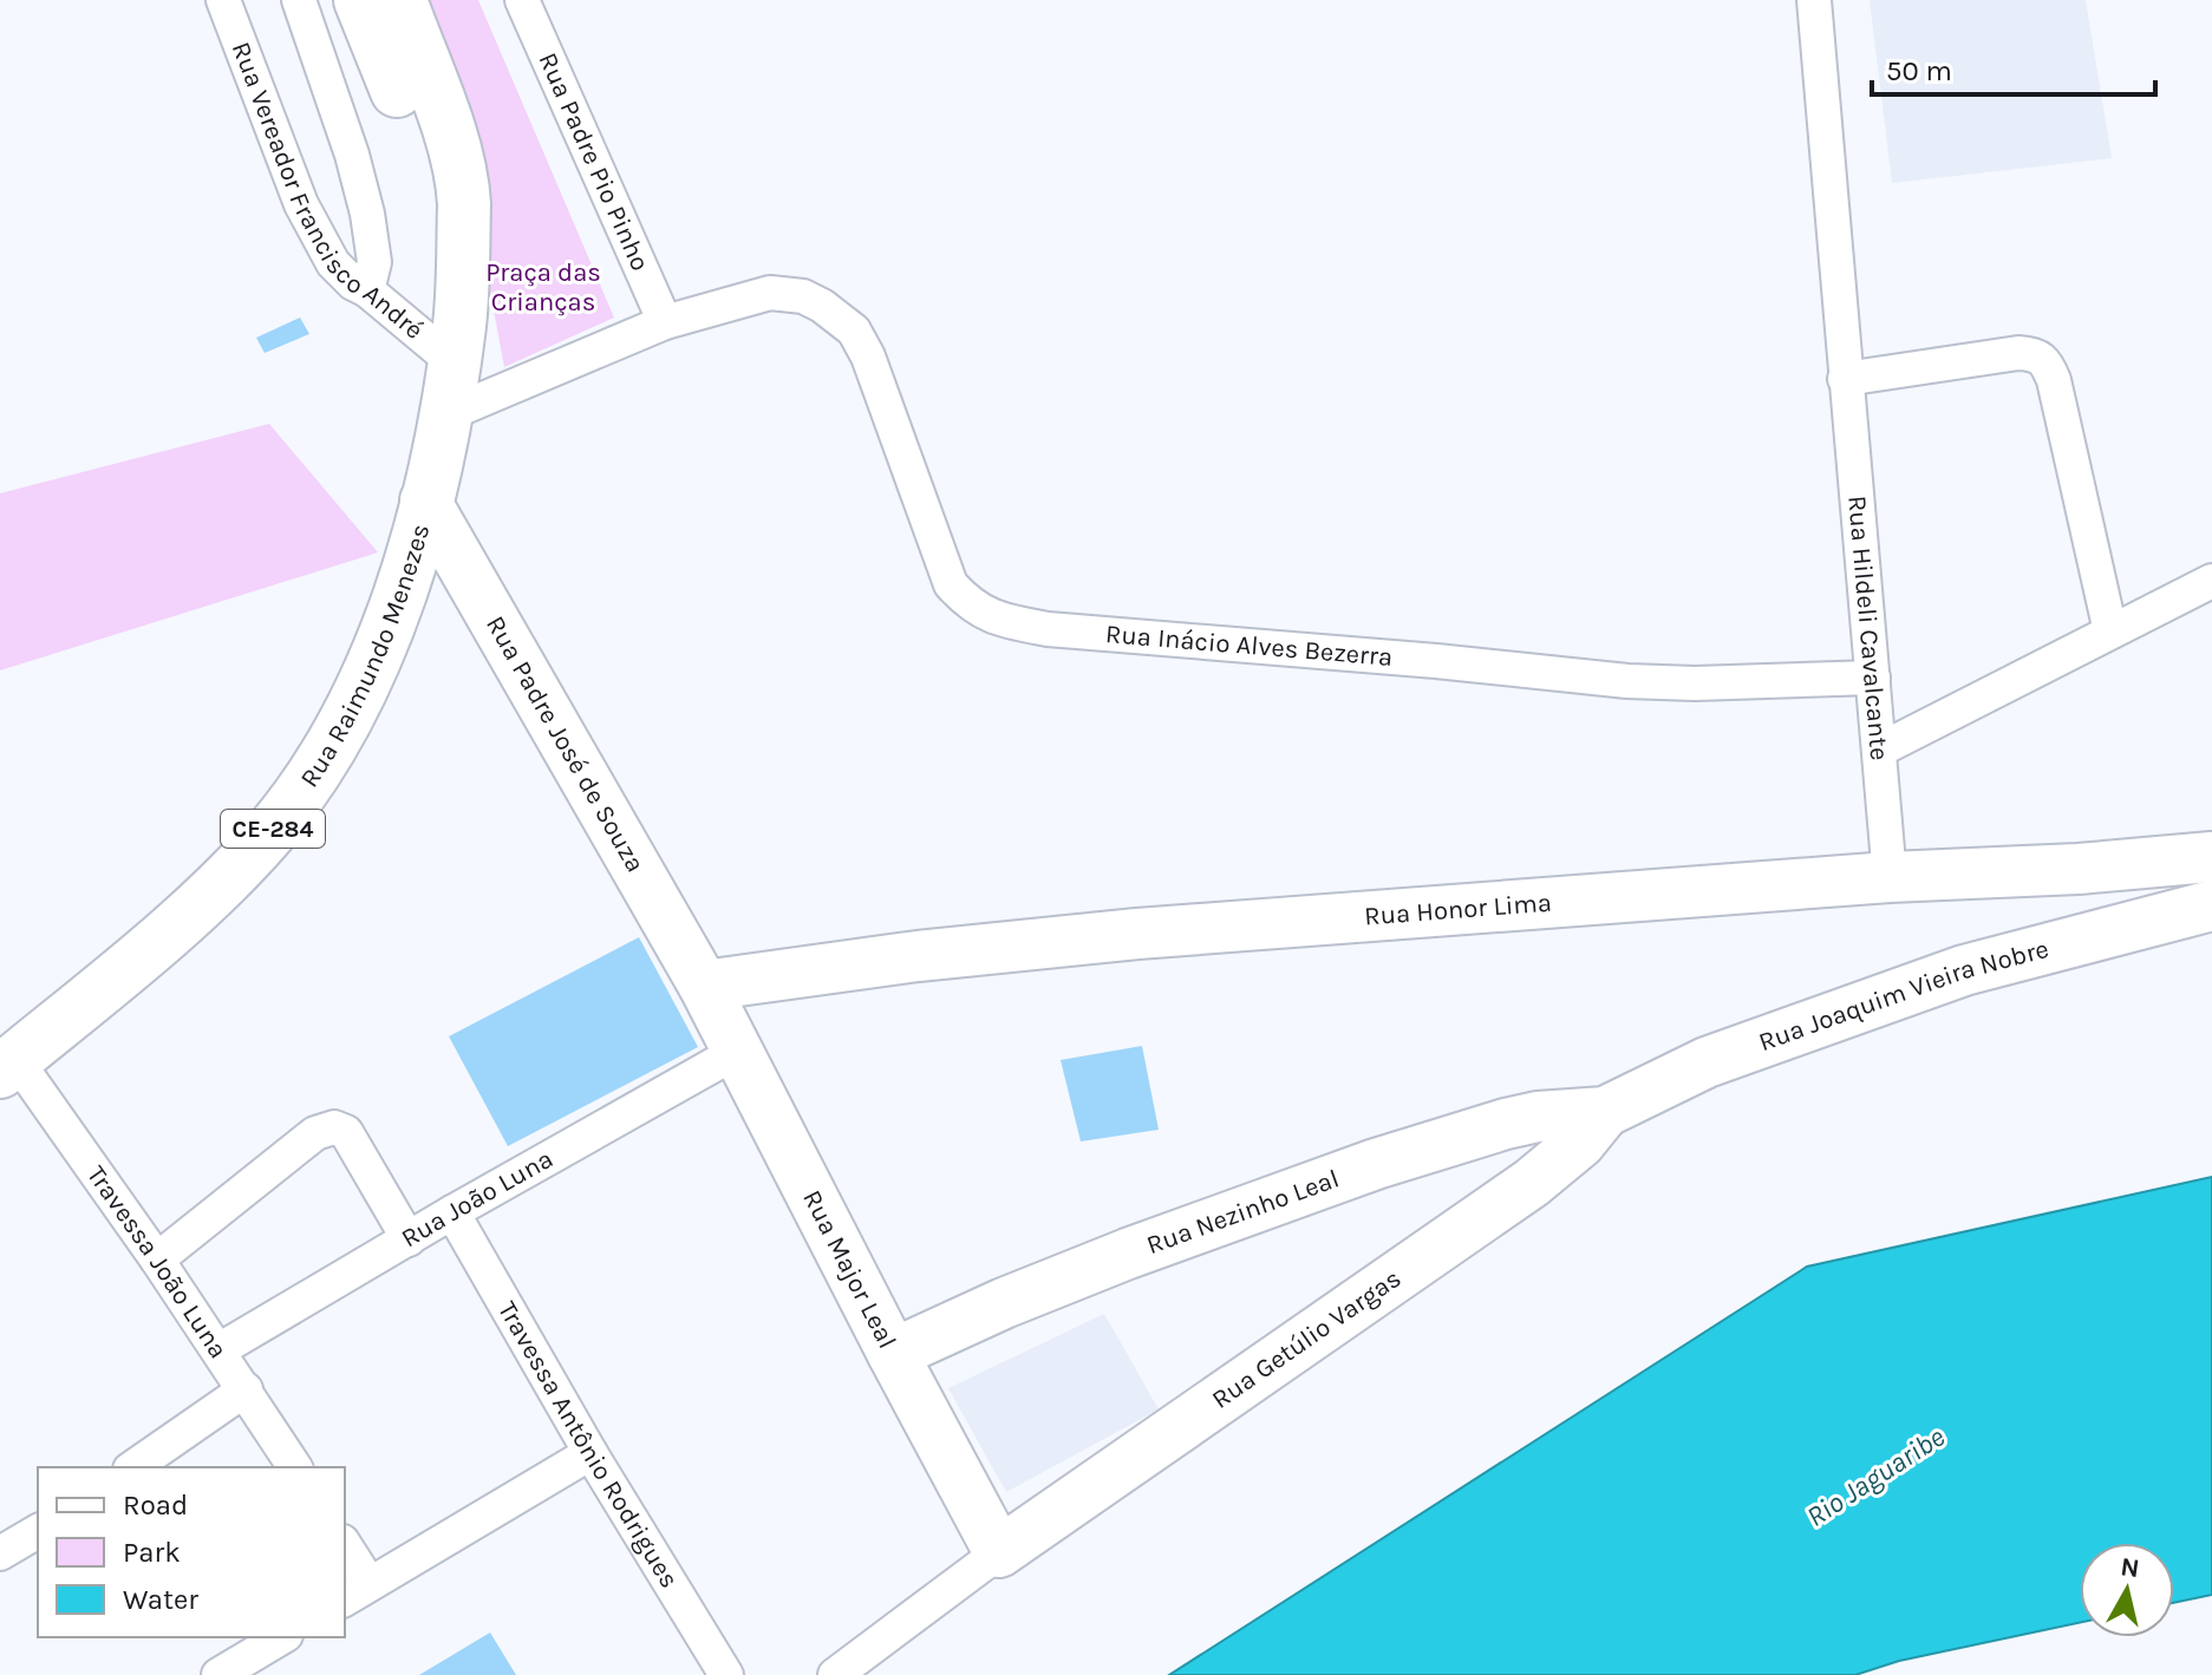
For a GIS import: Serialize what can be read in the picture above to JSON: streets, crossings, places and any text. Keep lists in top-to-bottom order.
{
  "streets": {
    "main road": [
      "Rua Raimundo Menezes",
      "Rua Padre José de Souza",
      "CE-284",
      "Rua Honor Lima",
      "Rua Joaquim Vieira Nobre",
      "Rua Nezinho Leal",
      "Rua Major Leal",
      "Rua Getúlio Vargas"
    ],
    "street": [
      "Rua Padre Pio Pinho",
      "Rua Vereador Francisco André",
      "Rua Hildeli Cavalcante",
      "Rua Inácio Alves Bezerra",
      "Rua João Luna",
      "Travessa João Luna",
      "Travessa Antônio Rodrigues"
    ]
  },
  "crossings": [
    ["Rua Padre Pio Pinho", "Rua Inácio Alves Bezerra"],
    ["Rua Vereador Francisco André", "CE-284"],
    ["Rua Hildeli Cavalcante", "Rua Inácio Alves Bezerra"],
    ["Rua Hildeli Cavalcante", "Rua Honor Lima"],
    ["Rua Raimundo Menezes", "Rua Padre José de Souza"],
    ["Rua Raimundo Menezes", "CE-284"],
    ["Rua Raimundo Menezes", "Travessa João Luna"],
    ["Rua Padre José de Souza", "CE-284"],
    ["Rua Padre José de Souza", "Rua Honor Lima"],
    ["Rua Padre José de Souza", "Rua Major Leal"],
    ["Rua Honor Lima", "Rua Major Leal"],
    ["Rua Joaquim Vieira Nobre", "Rua Nezinho Leal"],
    ["Rua Joaquim Vieira Nobre", "Rua Getúlio Vargas"],
    ["Rua João Luna", "Travessa João Luna"],
    ["Rua João Luna", "Rua Major Leal"],
    ["Rua João Luna", "Travessa Antônio Rodrigues"],
    ["Rua Nezinho Leal", "Rua Major Leal"],
    ["Rua Nezinho Leal", "Rua Getúlio Vargas"],
    ["Rua Major Leal", "Rua Getúlio Vargas"]
  ],
  "water": ["Rio Jaguaribe"],
  "parks": ["Praça das Crianças"],
  "legend": ["Road", "Park", "Water"],
  "scale_bar": "50 m",
  "north": "top"
}
